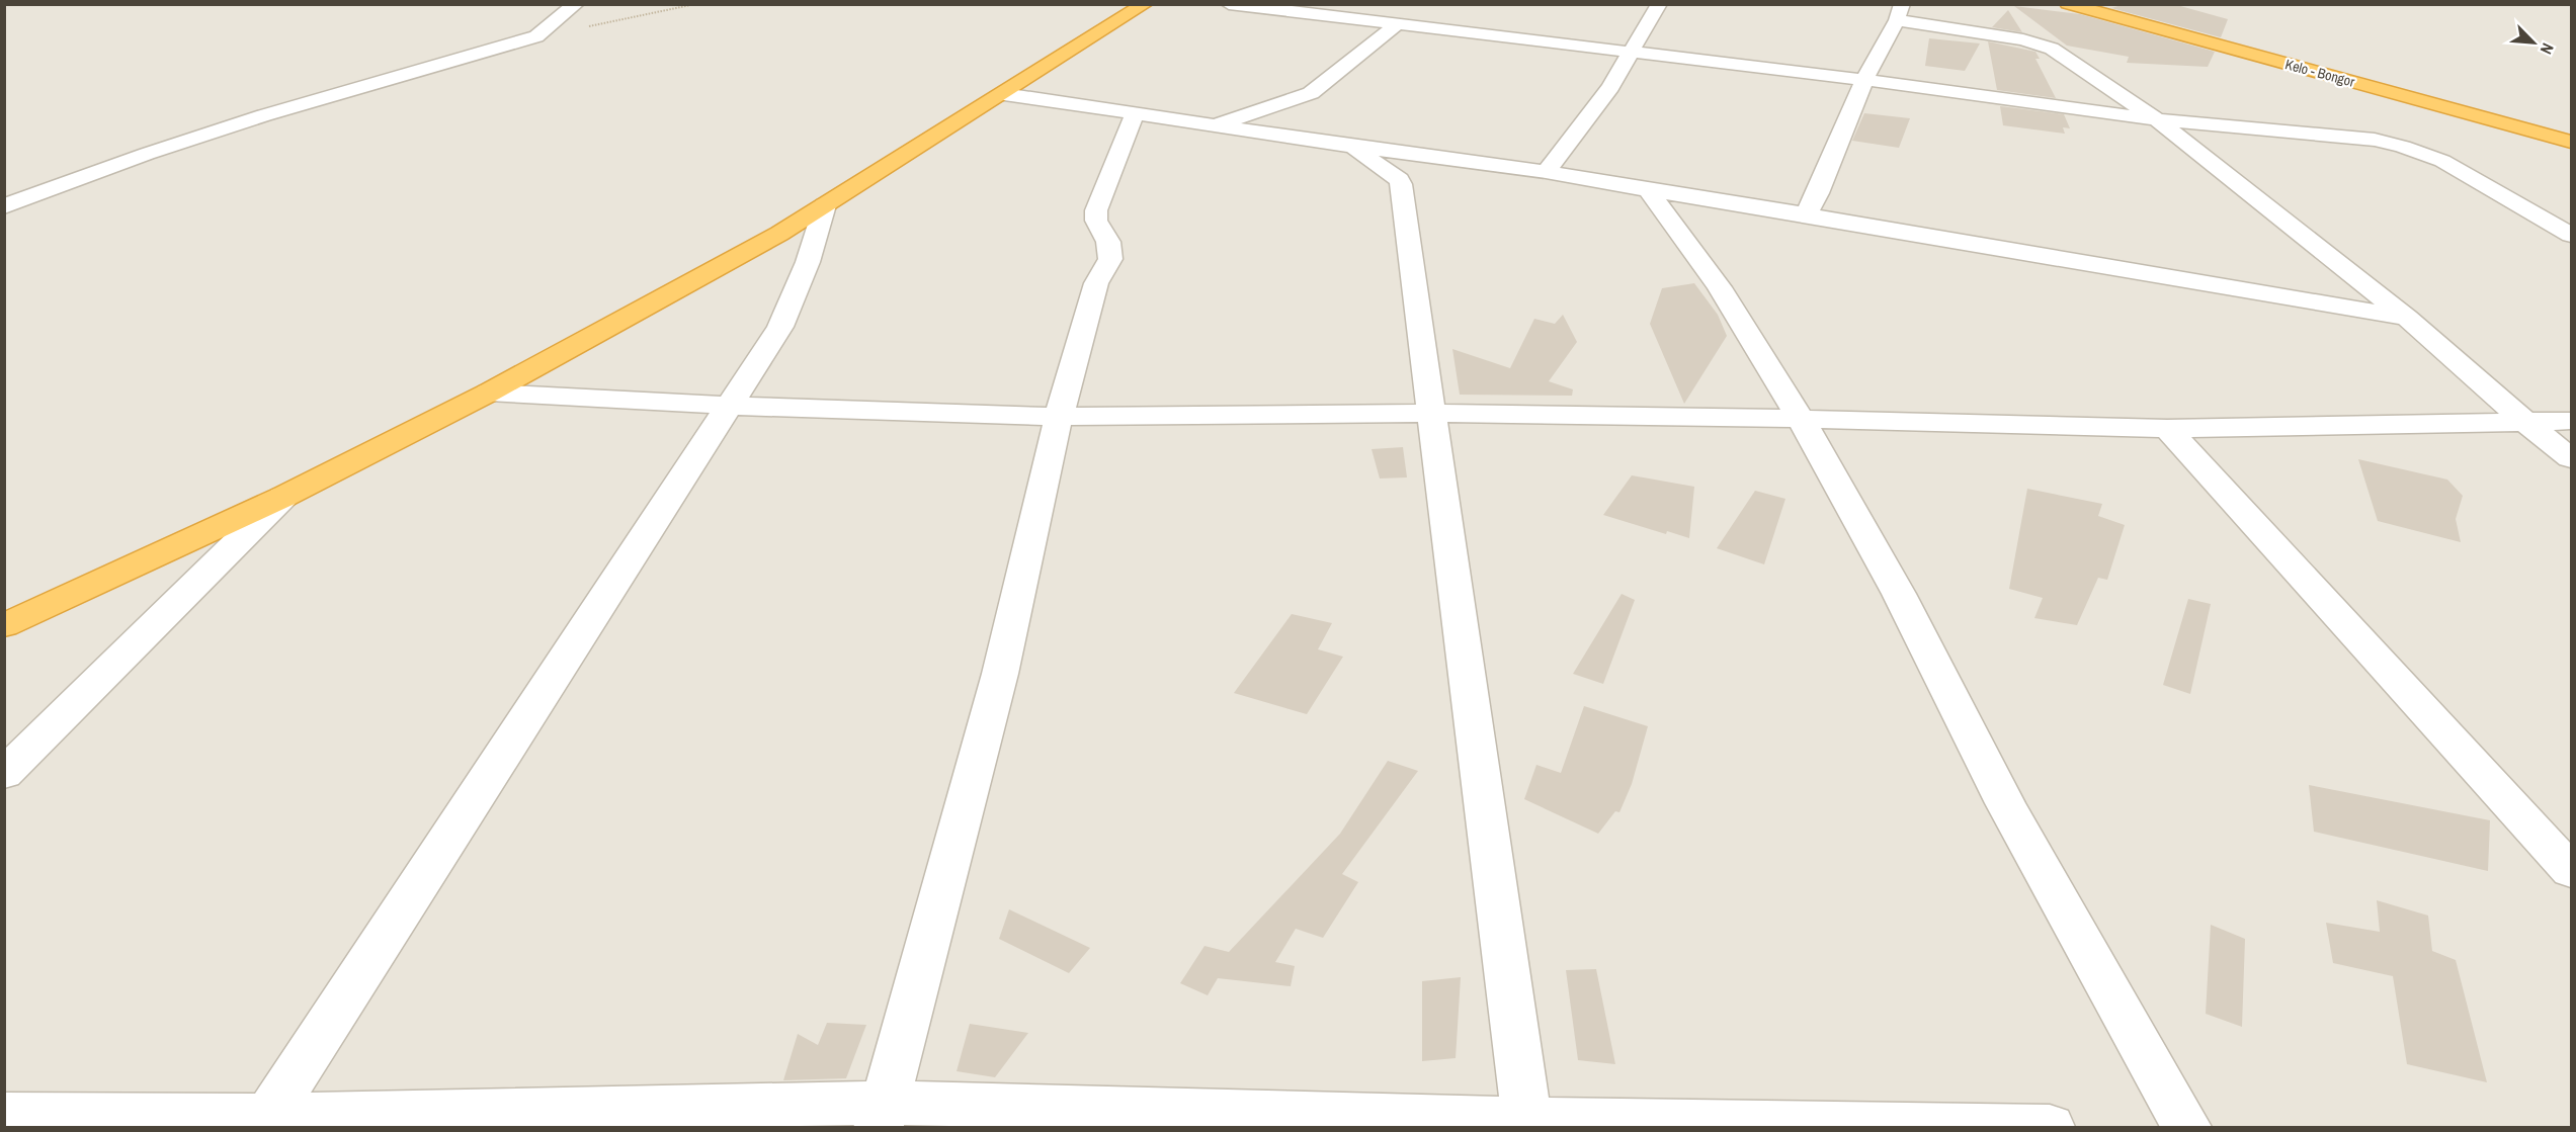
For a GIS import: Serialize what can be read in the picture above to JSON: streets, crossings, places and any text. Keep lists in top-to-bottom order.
{
  "streets": {
    "highway": ["Kelo - Bongor"]
  },
  "north": "bottom right"
}
